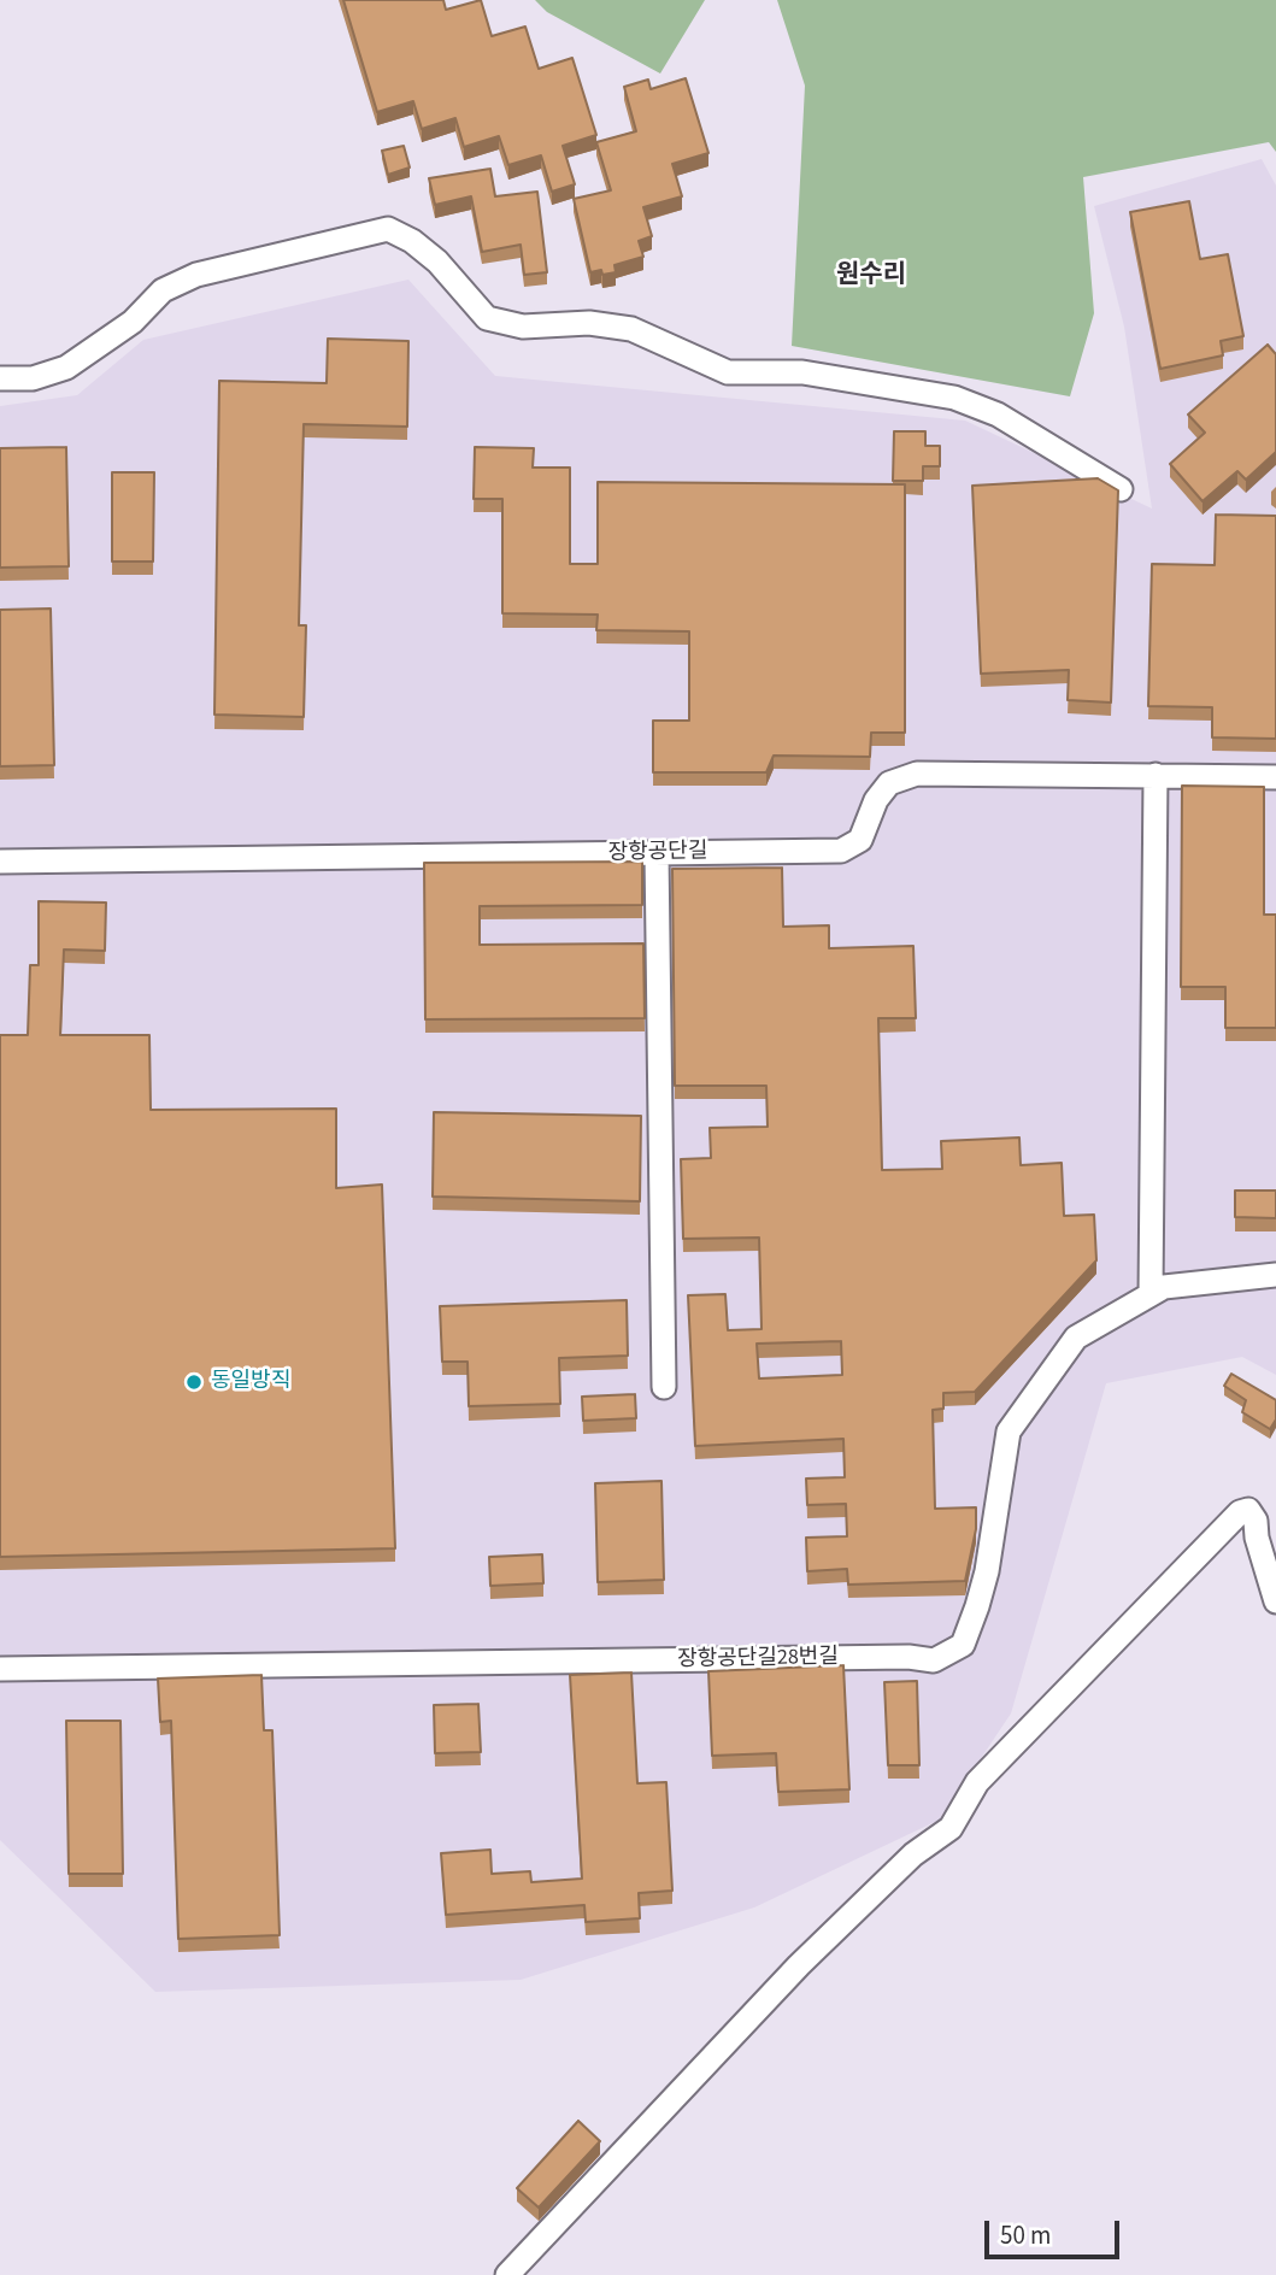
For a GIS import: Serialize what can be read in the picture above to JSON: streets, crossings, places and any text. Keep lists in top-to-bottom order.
{
  "streets": {
    "street": ["장항공단길", "장항공단길28번길"]
  },
  "districts": ["원수리"],
  "places": ["동일방직"],
  "scale_bar": "50 m"
}
